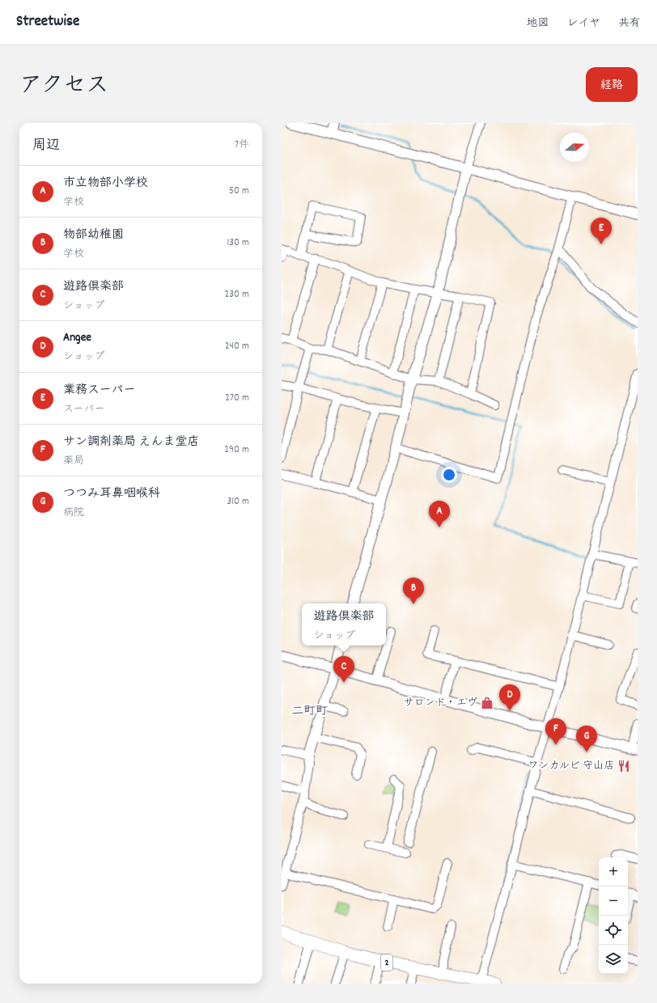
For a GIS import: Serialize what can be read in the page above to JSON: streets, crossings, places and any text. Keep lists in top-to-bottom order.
{
  "streets": {
    "main road": ["2"]
  },
  "districts": ["二町町"],
  "places": {
    "shop": ["サロンド・エヴ"],
    "restaurant": ["ワンカルビ 守山店"]
  },
  "north": "right",
  "page": {
    "header": "Streetwise",
    "nav": ["地図", "レイヤ", "共有"],
    "title": "アクセス",
    "buttons": "経路",
    "heading": ["周辺", "7件"],
    "list": [
      {
        "mark": "A",
        "name": "市立物部小学校",
        "note": "学校",
        "value": "50 m"
      },
      {
        "mark": "B",
        "name": "物部幼稚園",
        "note": "学校",
        "value": "130 m"
      },
      {
        "mark": "C",
        "name": "遊路倶楽部",
        "note": "ショップ",
        "value": "230 m"
      },
      {
        "mark": "D",
        "name": "Angee",
        "note": "ショップ",
        "value": "240 m"
      },
      {
        "mark": "E",
        "name": "業務スーパー",
        "note": "スーパー",
        "value": "270 m"
      },
      {
        "mark": "F",
        "name": "サン調剤薬局 えんま堂店",
        "note": "薬局",
        "value": "290 m"
      },
      {
        "mark": "G",
        "name": "つつみ耳鼻咽喉科",
        "note": "病院",
        "value": "310 m"
      }
    ],
    "pins": [
      "E",
      "A",
      "B",
      "C",
      "D",
      "F",
      "G"
    ],
    "popup": ["遊路倶楽部", "ショップ"],
    "map_buttons": ["+", "−"]
  }
}
